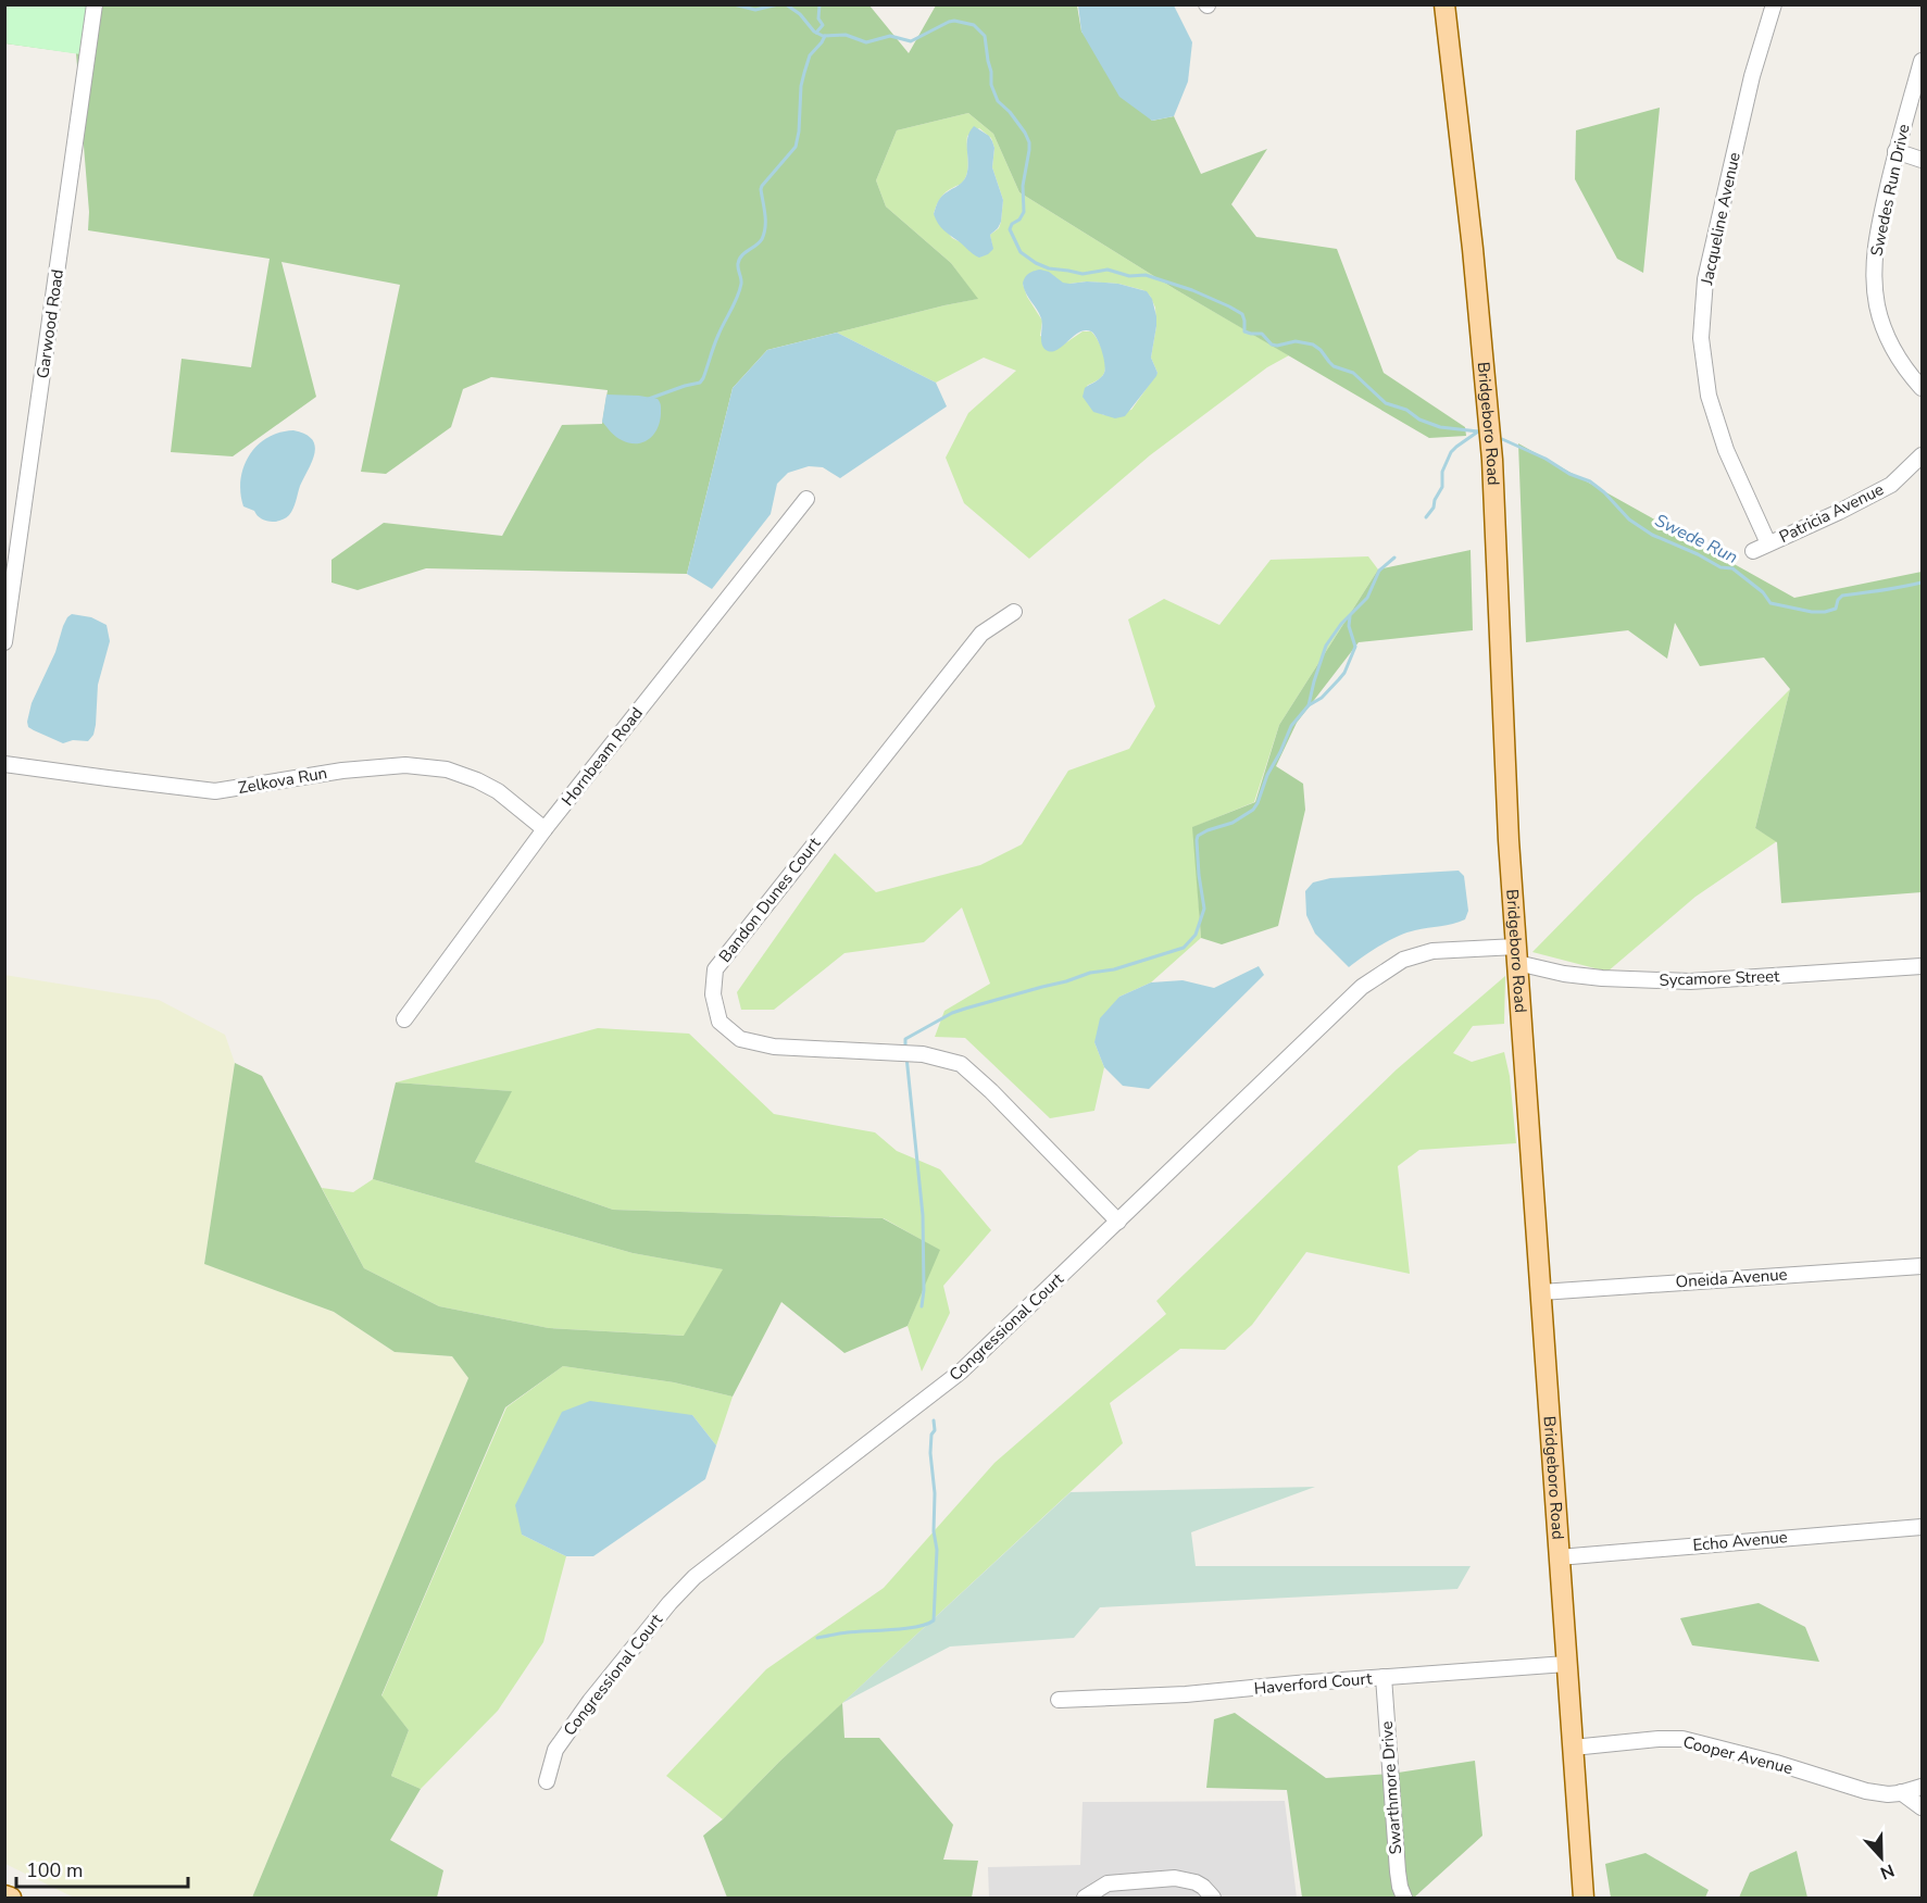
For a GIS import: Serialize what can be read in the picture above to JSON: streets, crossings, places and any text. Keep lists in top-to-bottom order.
{
  "streets": {
    "main road": ["Bridgeboro Road"],
    "street": [
      "Swedes Run Drive",
      "Jacqueline Avenue",
      "Garwood Road",
      "Patricia Avenue",
      "Hornbeam Road",
      "Zelkova Run",
      "Bandon Dunes Court",
      "Sycamore Street",
      "Oneida Avenue",
      "Congressional Court",
      "Echo Avenue",
      "Haverford Court",
      "Cooper Avenue",
      "Swarthmore Drive"
    ]
  },
  "crossings": [
    ["Jacqueline Avenue", "Patricia Avenue"],
    ["Bridgeboro Road", "Sycamore Street"],
    ["Bridgeboro Road", "Oneida Avenue"],
    ["Bridgeboro Road", "Congressional Court"],
    ["Bridgeboro Road", "Echo Avenue"],
    ["Bridgeboro Road", "Haverford Court"],
    ["Bridgeboro Road", "Cooper Avenue"],
    ["Hornbeam Road", "Zelkova Run"],
    ["Bandon Dunes Court", "Congressional Court"],
    ["Sycamore Street", "Congressional Court"],
    ["Haverford Court", "Swarthmore Drive"]
  ],
  "water": ["Swede Run"],
  "scale_bar": "100 m",
  "north": "bottom"
}
